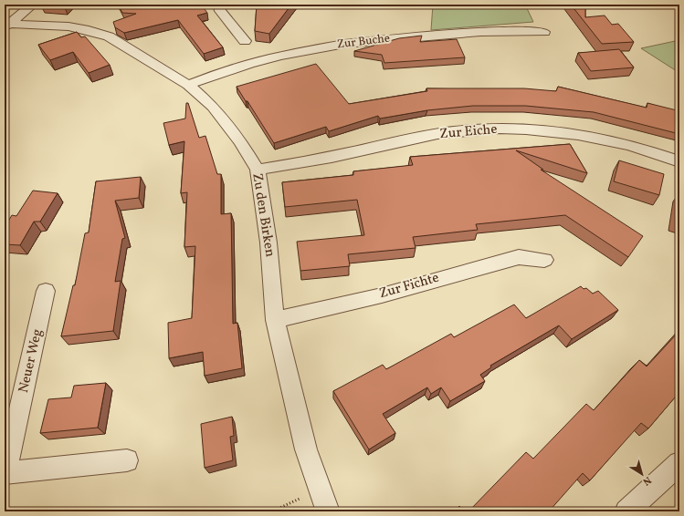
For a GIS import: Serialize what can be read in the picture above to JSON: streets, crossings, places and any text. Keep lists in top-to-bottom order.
{
  "streets": {
    "street": [
      "Zur Buche",
      "Zur Eiche",
      "Zu den Birken",
      "Zur Fichte",
      "Neuer Weg"
    ]
  },
  "crossings": [
    ["Zur Buche", "Zu den Birken"],
    ["Zur Eiche", "Zu den Birken"],
    ["Zu den Birken", "Zur Fichte"]
  ],
  "north": "bottom right"
}
